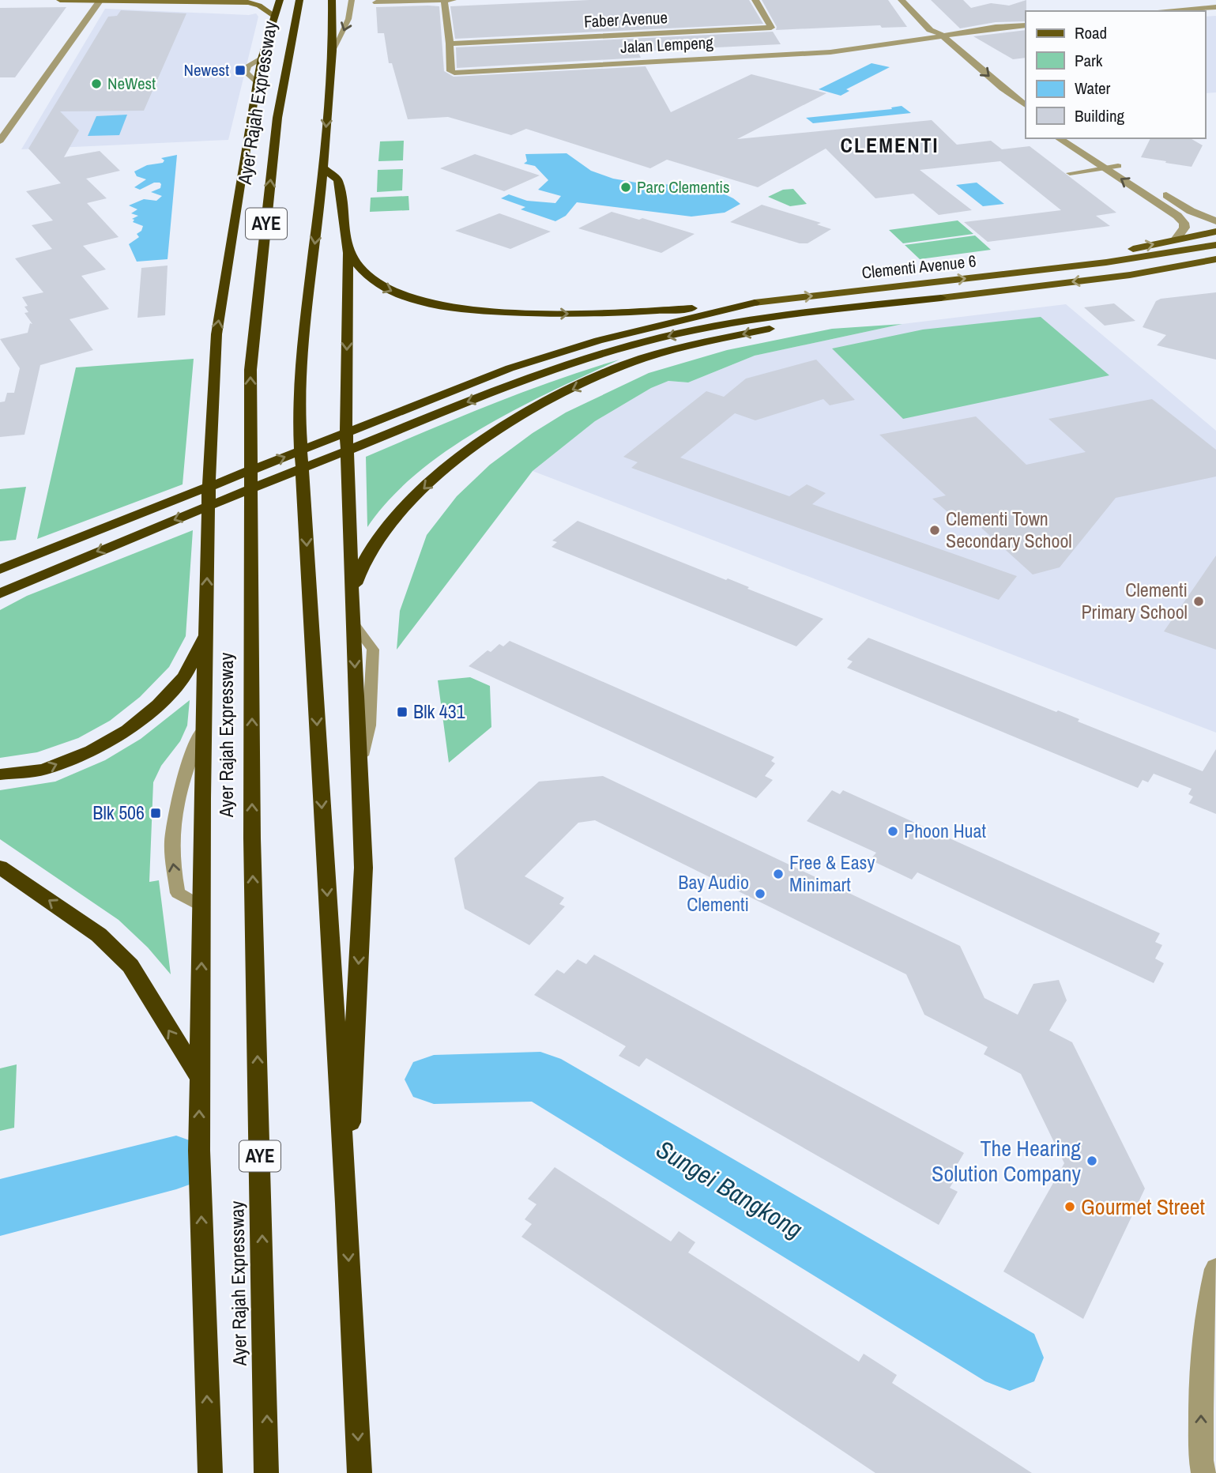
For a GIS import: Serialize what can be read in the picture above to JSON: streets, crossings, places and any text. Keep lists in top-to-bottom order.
{
  "streets": {
    "highway": ["Ayer Rajah Expressway", "AYE"],
    "main road": ["Clementi Avenue 6"],
    "street": ["Faber Avenue", "Jalan Lempeng"]
  },
  "crossings": [
    ["Faber Avenue", "Jalan Lempeng"]
  ],
  "districts": ["CLEMENTI"],
  "water": ["Sungei Bangkong"],
  "places": {
    "transit": ["Newest", "Blk 431", "Blk 506"],
    "other": [
      "NeWest",
      "Parc Clementis",
      "Clementi Town Secondary School",
      "Clementi Primary School",
      "Phoon Huat",
      "Free & Easy Minimart",
      "Bay Audio Clementi",
      "The Hearing Solution Company",
      "Gourmet Street"
    ]
  },
  "legend": [
    "Road",
    "Park",
    "Water",
    "Building"
  ]
}
